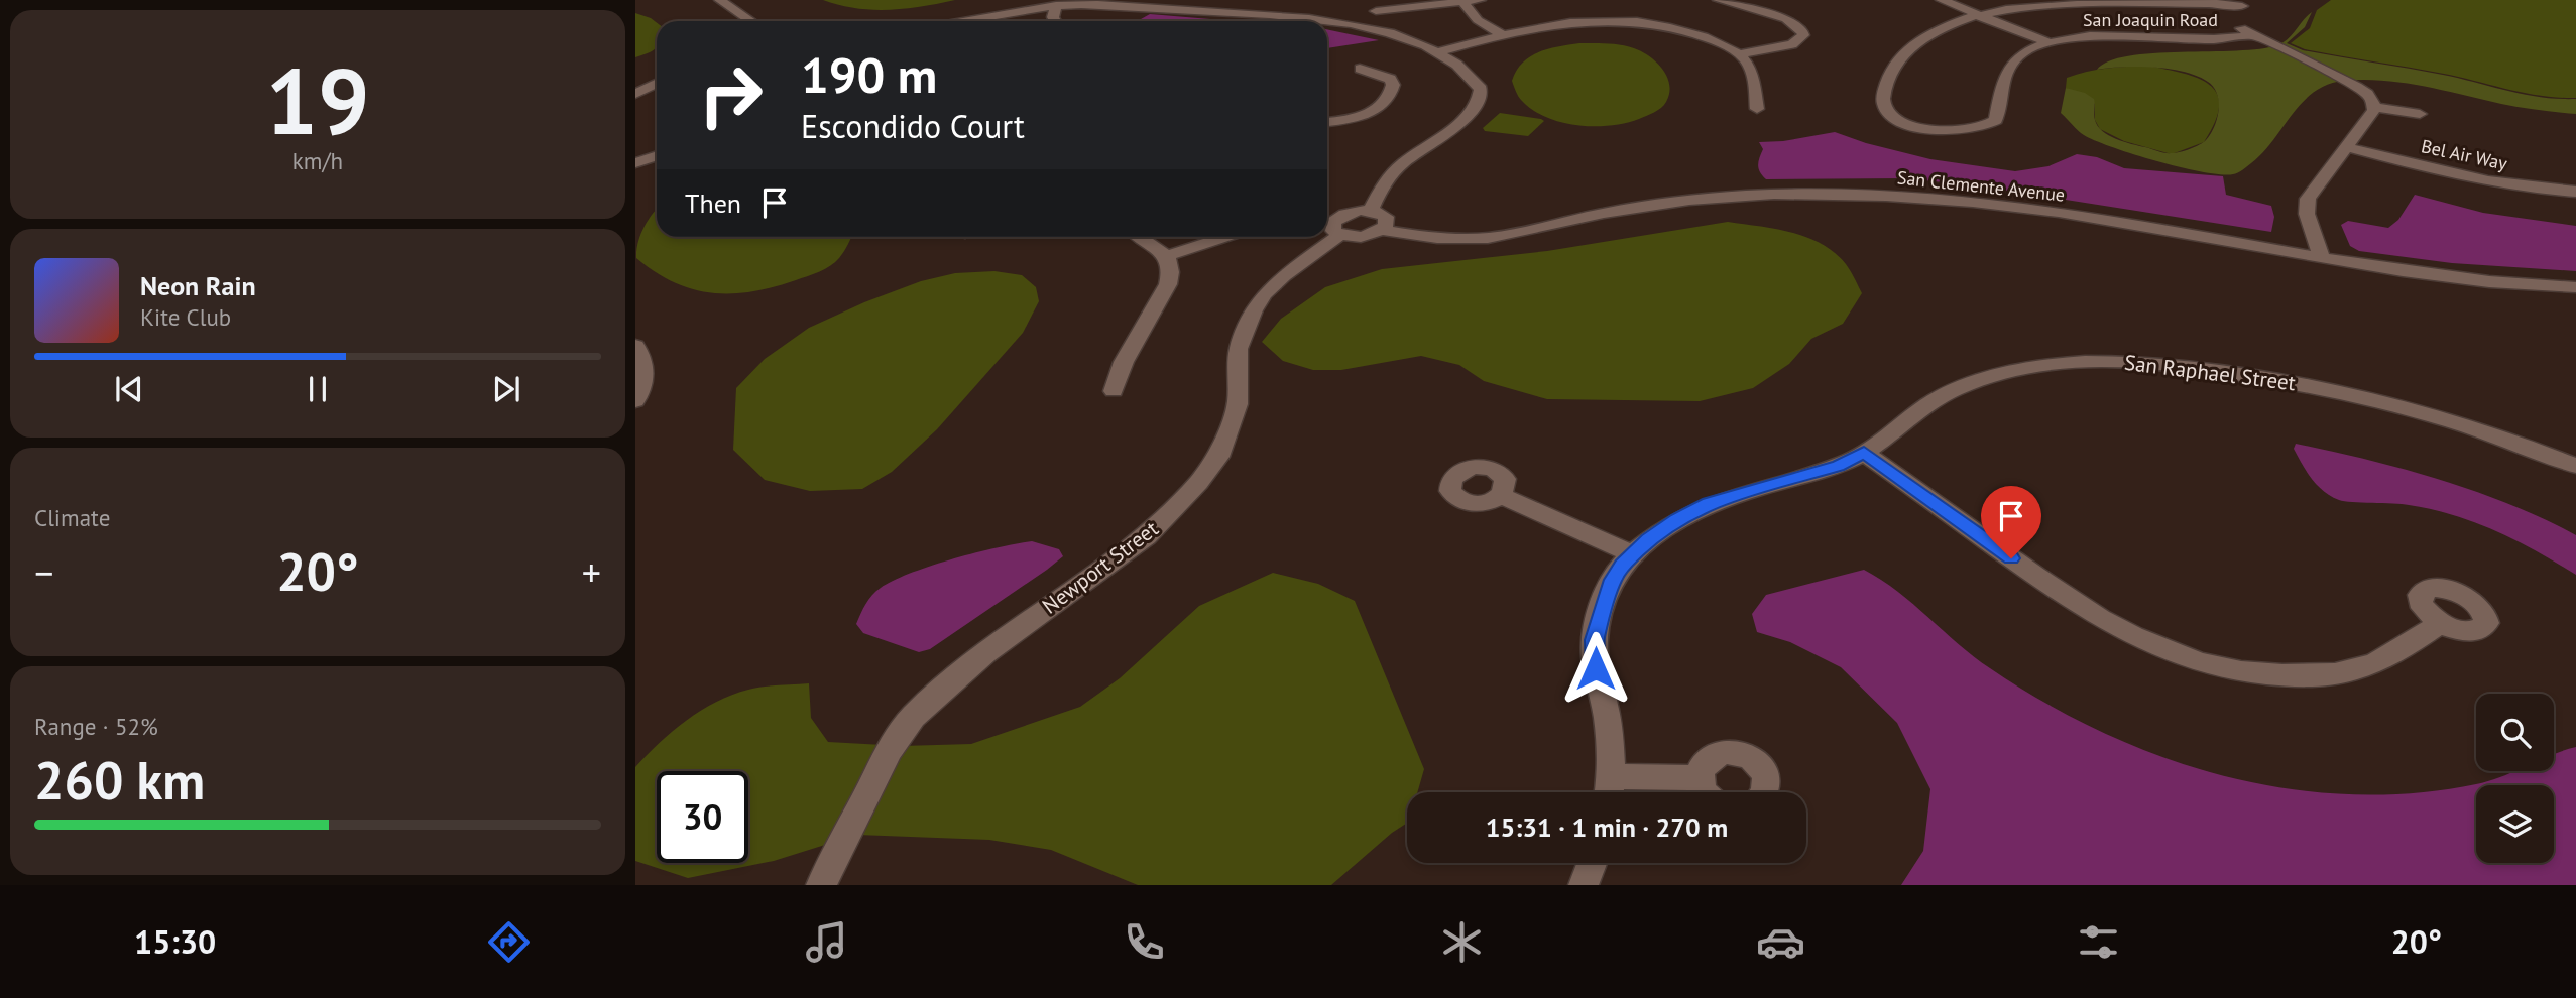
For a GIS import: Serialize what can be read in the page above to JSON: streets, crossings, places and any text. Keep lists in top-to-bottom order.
{
  "streets": {
    "street": [
      "San Joaquin Road",
      "Bel Air Way",
      "San Clemente Avenue",
      "San Raphael Street",
      "Newport Street"
    ]
  },
  "page": {
    "tile": [
      ["19", "km/h"],
      "Climate",
      ["Range · 52%", "260 km"]
    ],
    "turn": ["190 m", "Escondido Court"],
    "then": "Then",
    "song": ["Neon Rain", "Kite Club"],
    "heat": ["−", "20°", "+"],
    "limit": "30",
    "trip": "15:31 · 1 min · 270 m",
    "tabs": ["15:30", "20°"]
  }
}
